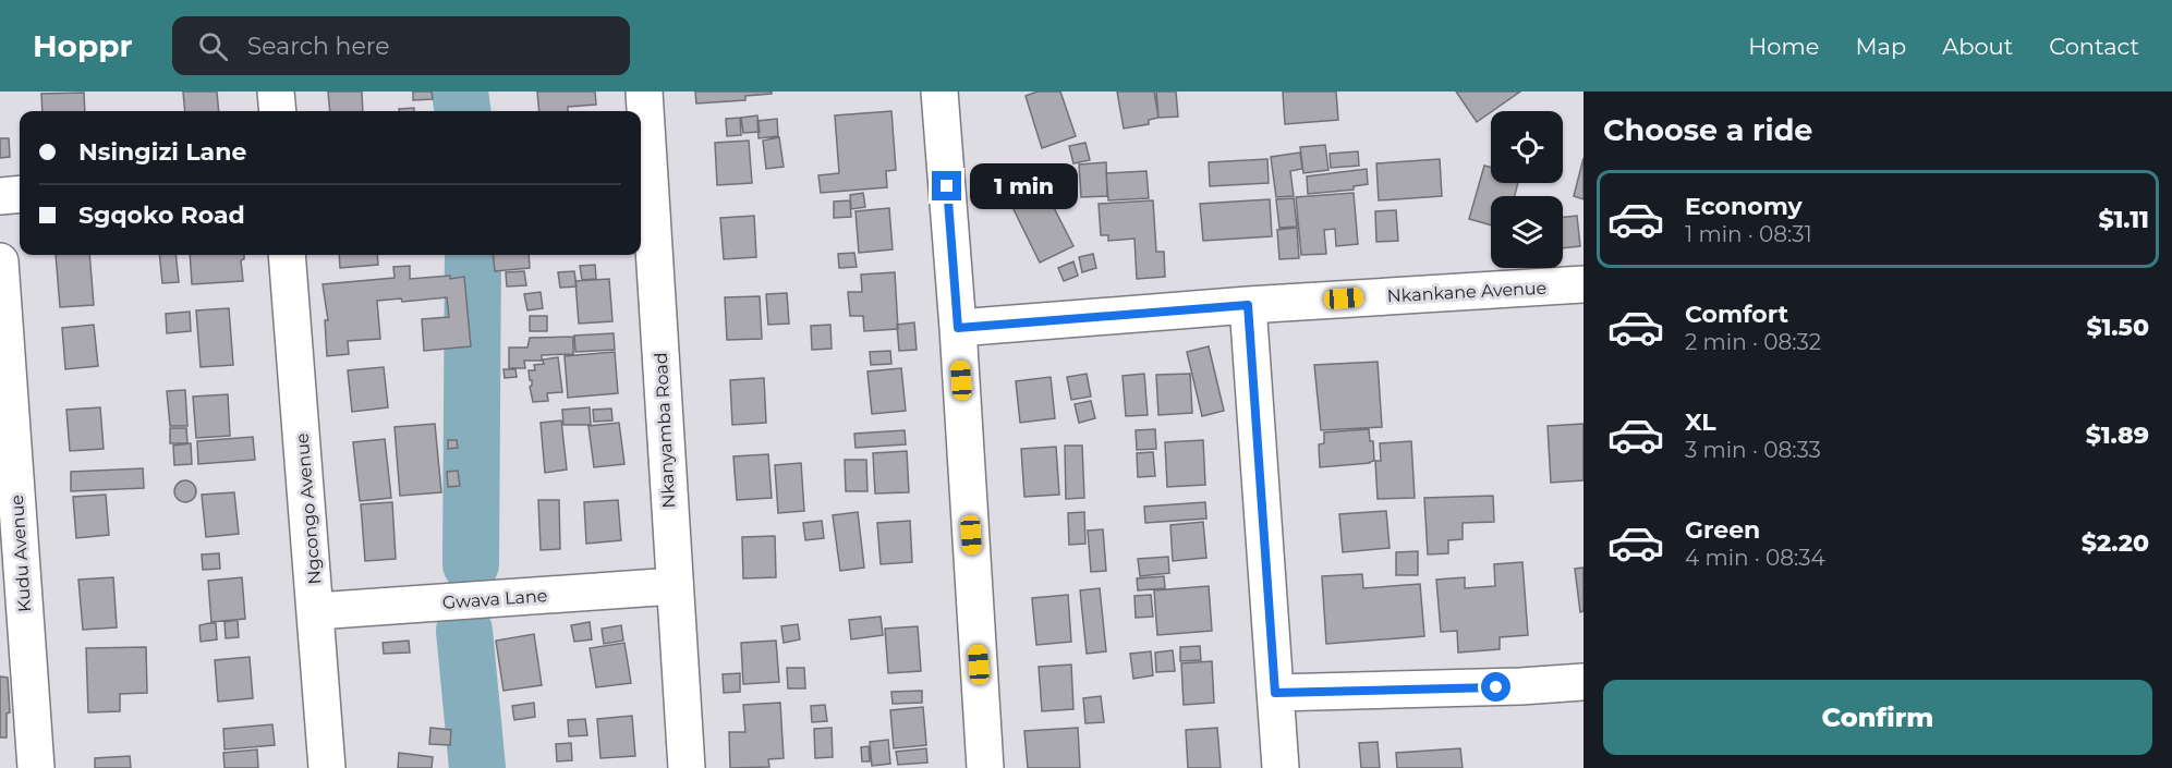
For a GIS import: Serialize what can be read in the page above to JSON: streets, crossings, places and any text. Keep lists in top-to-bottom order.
{
  "streets": {
    "street": [
      "Nkankane Avenue",
      "Nkanyamba Road",
      "Ngcongo Avenue",
      "Kudu Avenue",
      "Gwava Lane"
    ]
  },
  "crossings": [
    ["Nkanyamba Road", "Gwava Lane"],
    ["Ngcongo Avenue", "Gwava Lane"]
  ],
  "page": {
    "header": "Hoppr",
    "search": "Search here",
    "nav": [
      "Home",
      "Map",
      "About",
      "Contact"
    ],
    "heading": "Choose a ride",
    "banner": ["Nsingizi Lane", "Sgqoko Road"],
    "bubble": "1 min",
    "list": [
      {
        "name": "Economy",
        "note": "1 min · 08:31",
        "value": "$1.11"
      },
      {
        "name": "Comfort",
        "note": "2 min · 08:32",
        "value": "$1.50"
      },
      {
        "name": "XL",
        "note": "3 min · 08:33",
        "value": "$1.89"
      },
      {
        "name": "Green",
        "note": "4 min · 08:34",
        "value": "$2.20"
      }
    ],
    "buttons": "Confirm"
  }
}
